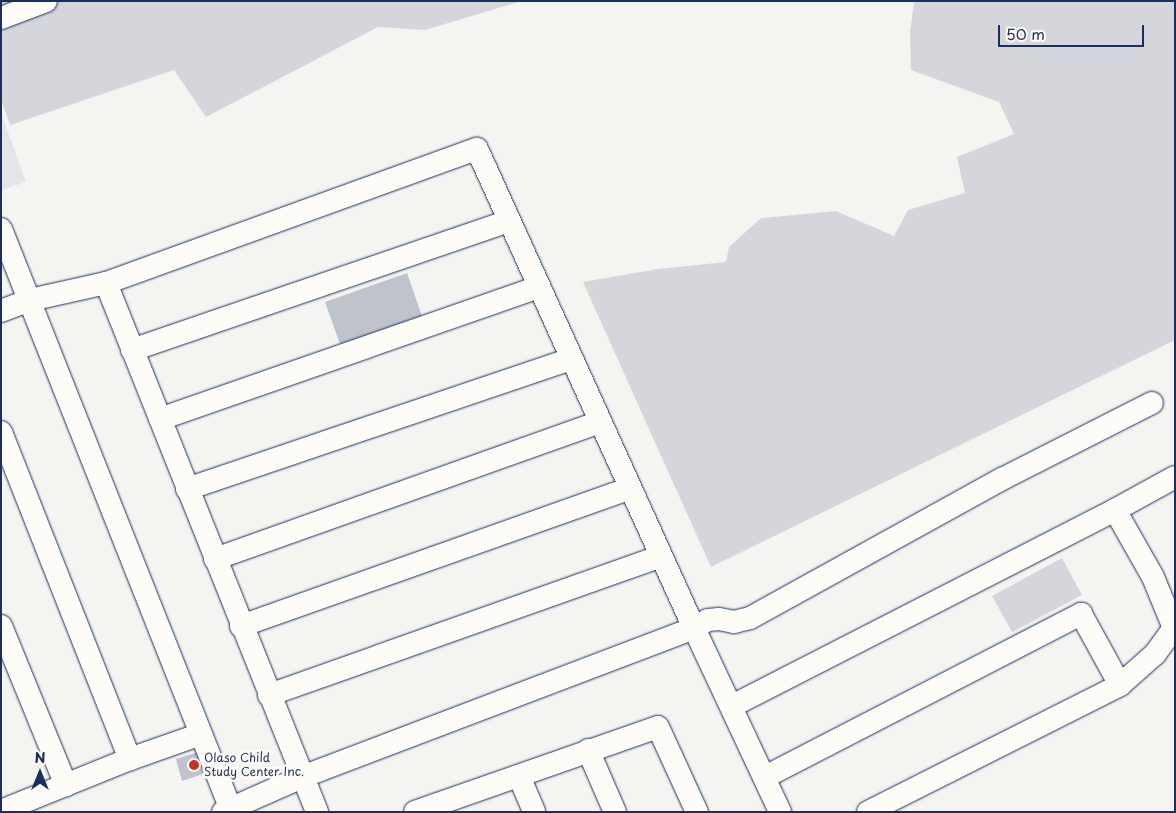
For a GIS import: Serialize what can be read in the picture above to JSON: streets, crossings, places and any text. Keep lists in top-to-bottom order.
{
  "places": ["Olaso Child Study Center Inc."],
  "scale_bar": "50 m",
  "north": "top"
}
